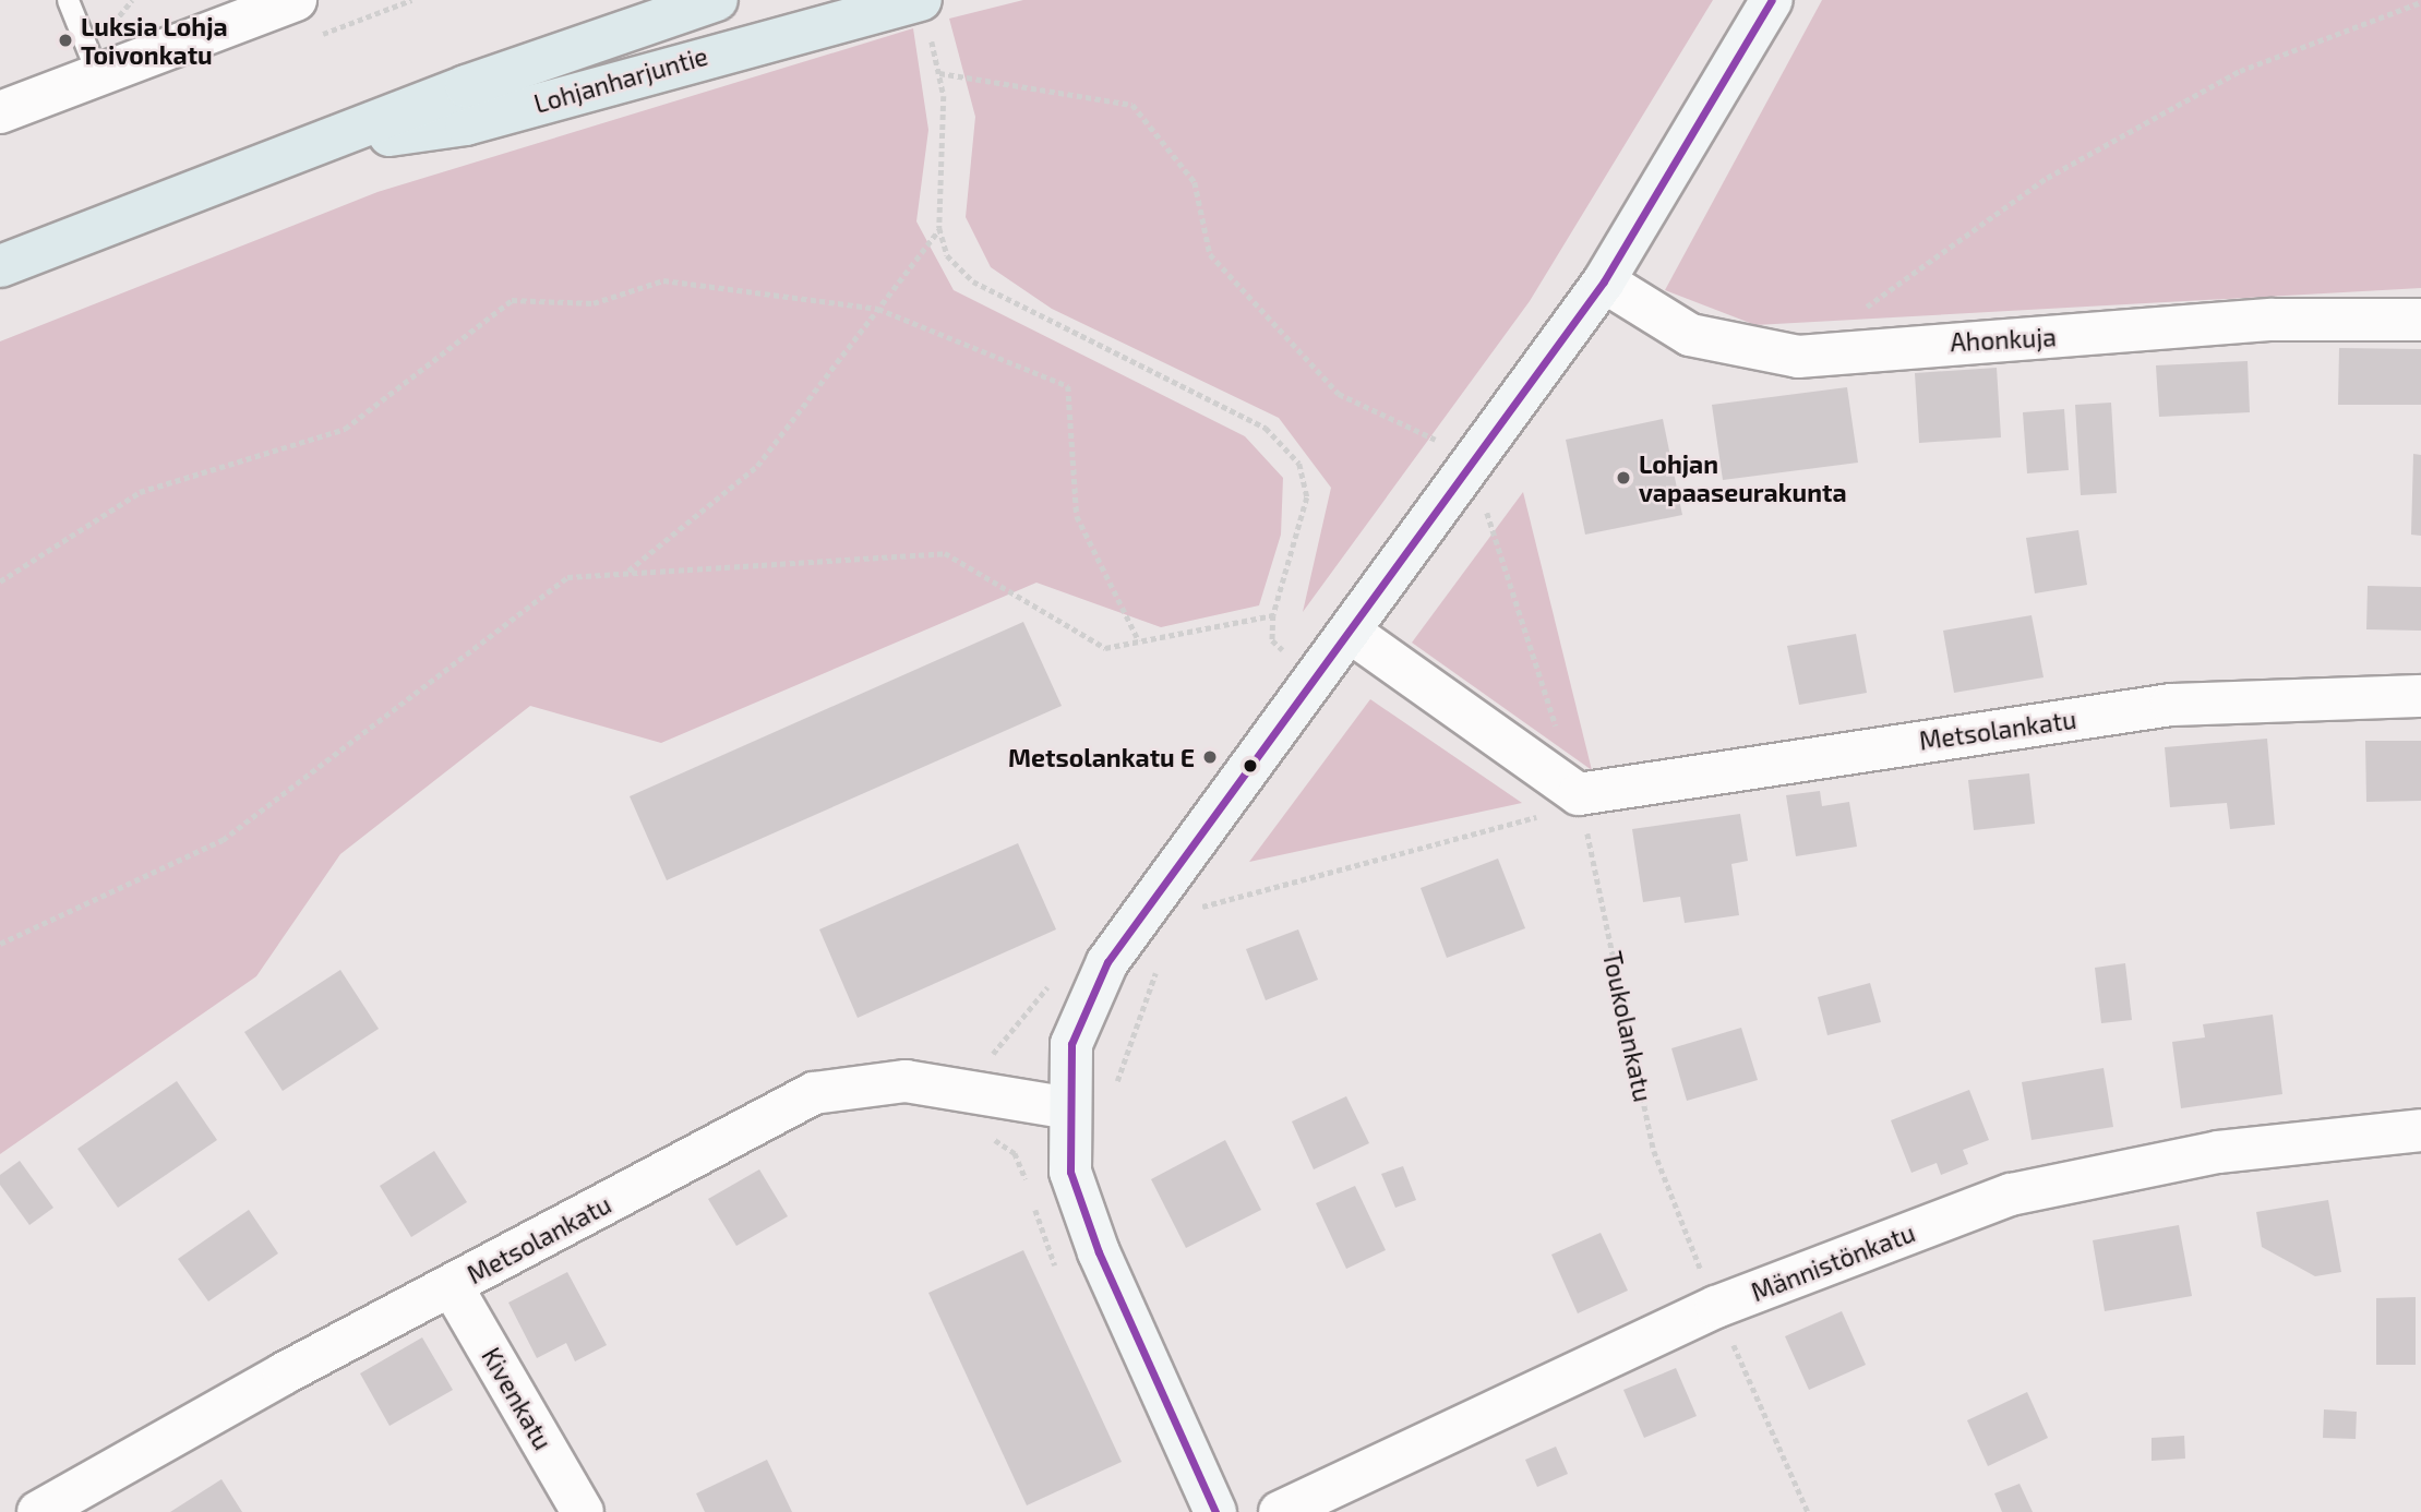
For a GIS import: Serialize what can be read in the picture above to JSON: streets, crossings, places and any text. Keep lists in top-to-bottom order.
{
  "streets": {
    "highway": ["Lohjanharjuntie"],
    "street": [
      "Ahonkuja",
      "Metsolankatu",
      "Männistönkatu",
      "Kivenkatu"
    ],
    "path": ["Toukolankatu"]
  },
  "crossings": [
    ["Metsolankatu", "Toukolankatu"],
    ["Metsolankatu", "Kivenkatu"],
    ["Toukolankatu", "Männistönkatu"]
  ],
  "places": ["Luksia Lohja Toivonkatu", "Lohjan vapaaseurakunta", "Metsolankatu E"]
}
